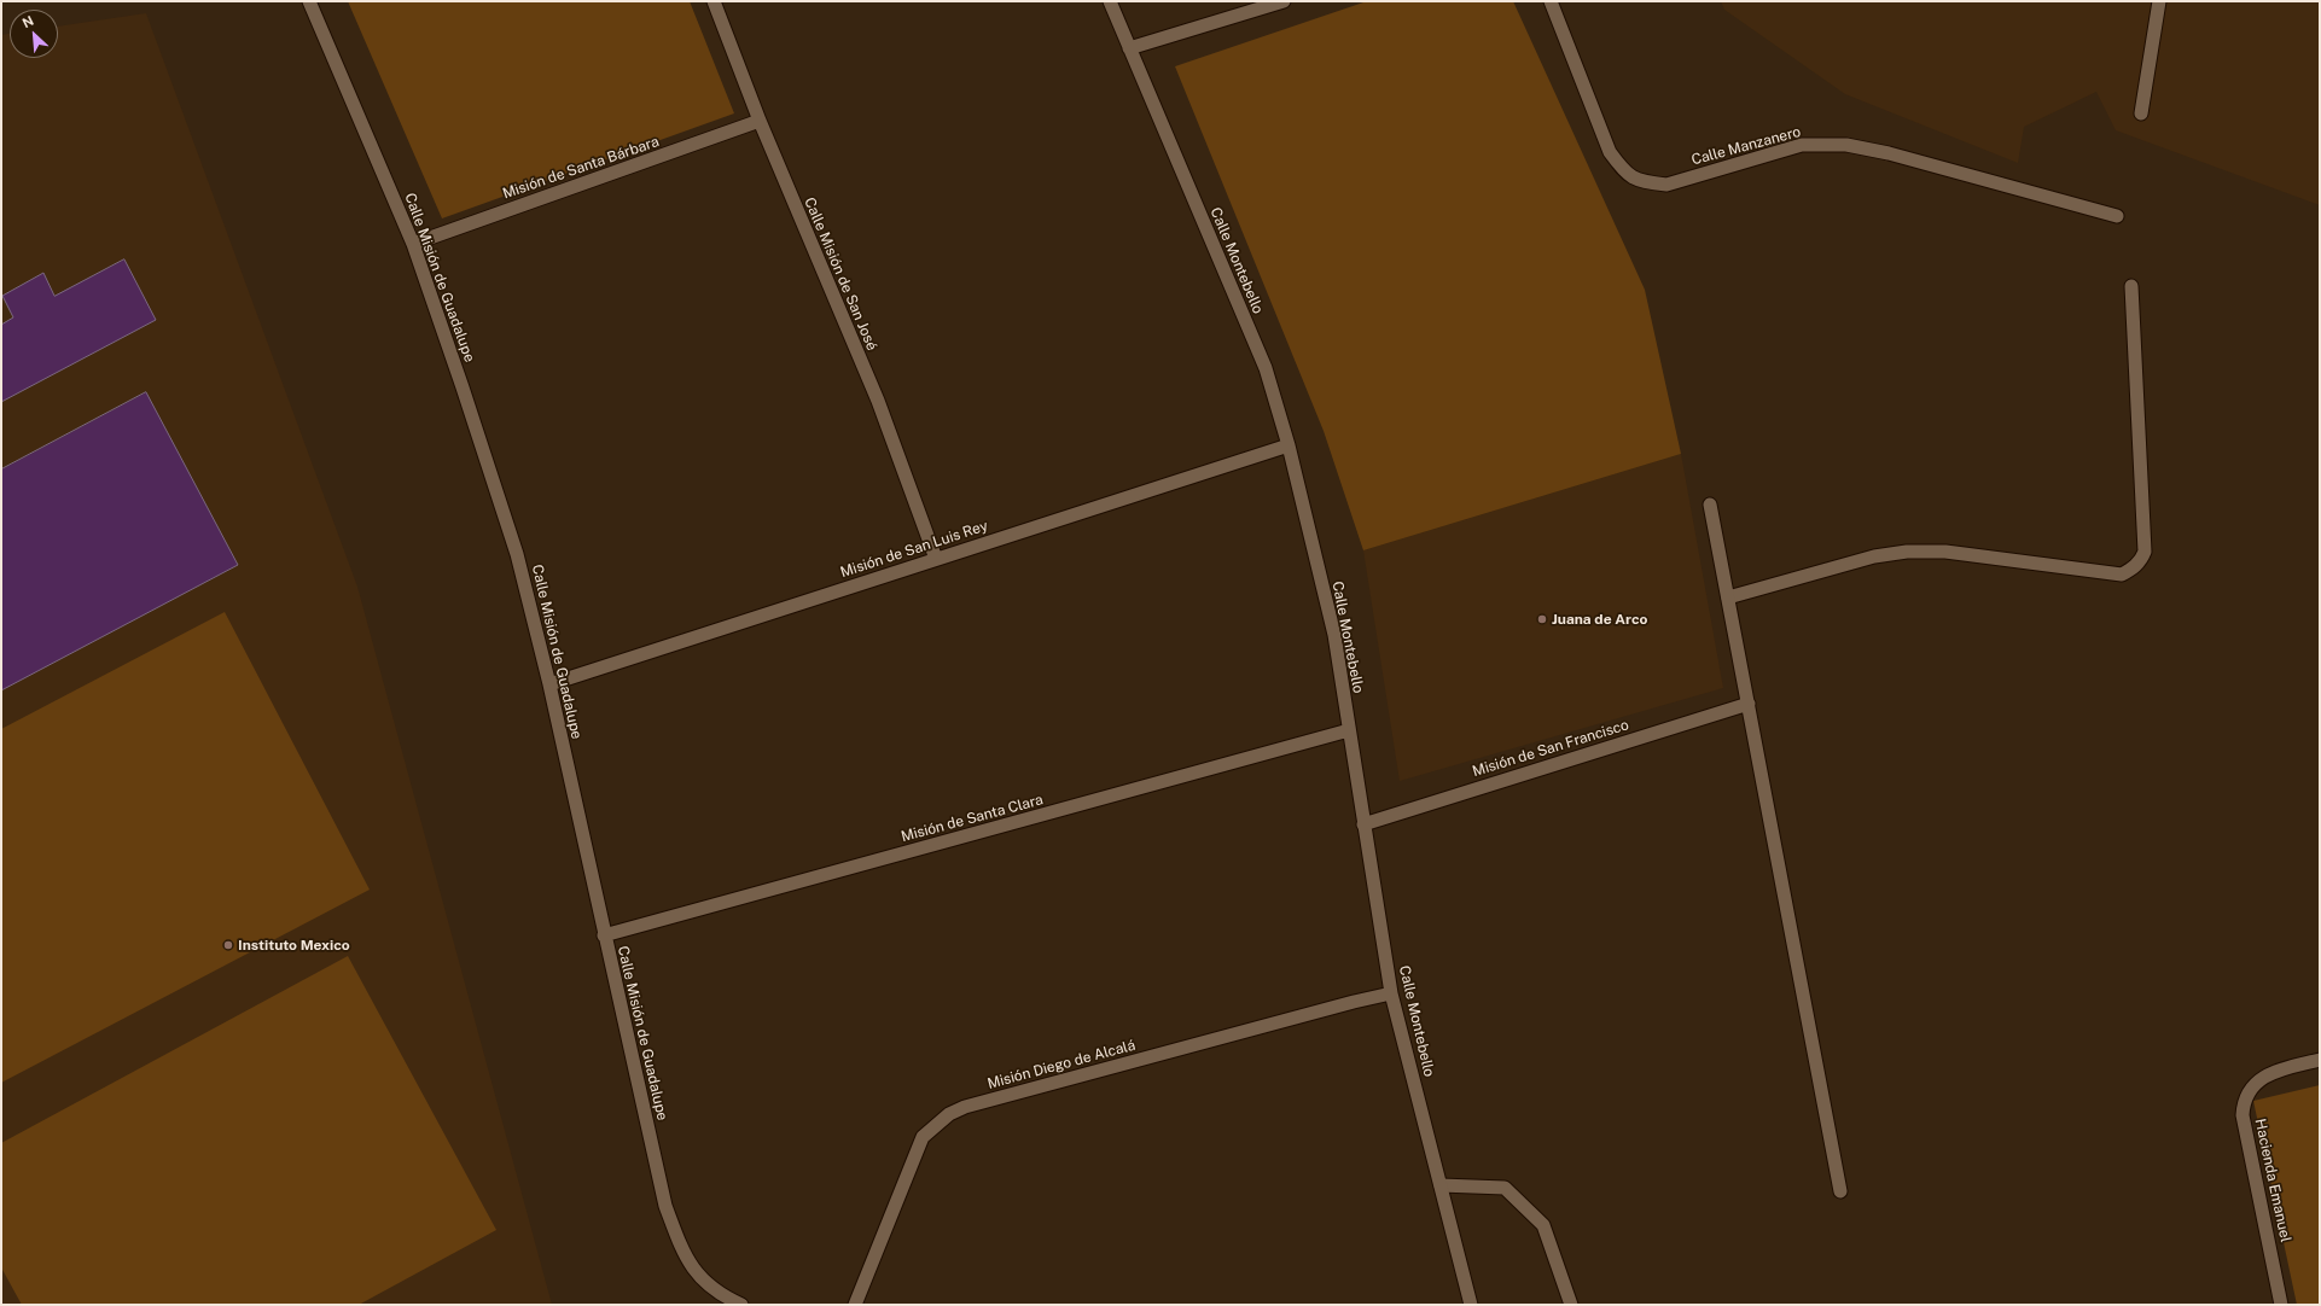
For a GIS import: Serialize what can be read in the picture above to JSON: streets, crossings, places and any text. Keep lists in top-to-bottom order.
{
  "streets": {
    "street": [
      "Calle Manzanero",
      "Misión de Santa Bárbara",
      "Calle Montebello",
      "Calle Misión de San José",
      "Calle Misión de Guadalupe",
      "Misión de San Luis Rey",
      "Misión de San Francisco",
      "Misión de Santa Clara",
      "Misión Diego de Alcalá",
      "Hacienda Emanuel"
    ]
  },
  "crossings": [
    ["Misión de Santa Bárbara", "Calle Misión de San José"],
    ["Misión de Santa Bárbara", "Calle Misión de Guadalupe"],
    ["Calle Montebello", "Misión de San Luis Rey"],
    ["Calle Montebello", "Misión de San Francisco"],
    ["Calle Montebello", "Misión de Santa Clara"],
    ["Calle Montebello", "Misión Diego de Alcalá"],
    ["Calle Misión de San José", "Misión de San Luis Rey"],
    ["Calle Misión de Guadalupe", "Misión de San Luis Rey"],
    ["Calle Misión de Guadalupe", "Misión de Santa Clara"]
  ],
  "places": ["Juana de Arco", "Instituto Mexico"],
  "north": "top left"
}
